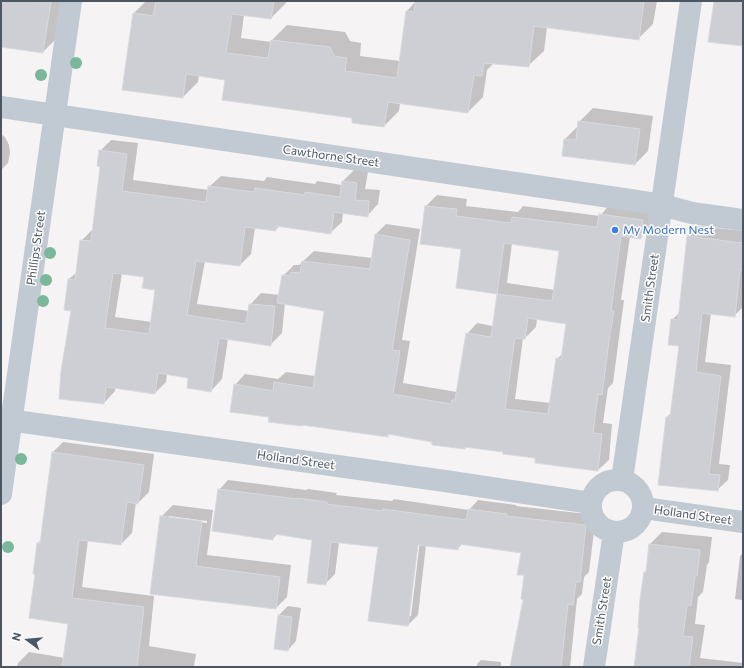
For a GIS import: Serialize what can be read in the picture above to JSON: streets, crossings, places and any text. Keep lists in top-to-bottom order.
{
  "streets": {
    "street": [
      "Cawthorne Street",
      "Phillips Street",
      "Smith Street",
      "Holland Street"
    ]
  },
  "crossings": [
    ["Cawthorne Street", "Phillips Street"],
    ["Cawthorne Street", "Smith Street"],
    ["Phillips Street", "Holland Street"],
    ["Smith Street", "Holland Street"]
  ],
  "places": ["My Modern Nest"],
  "north": "left"
}
